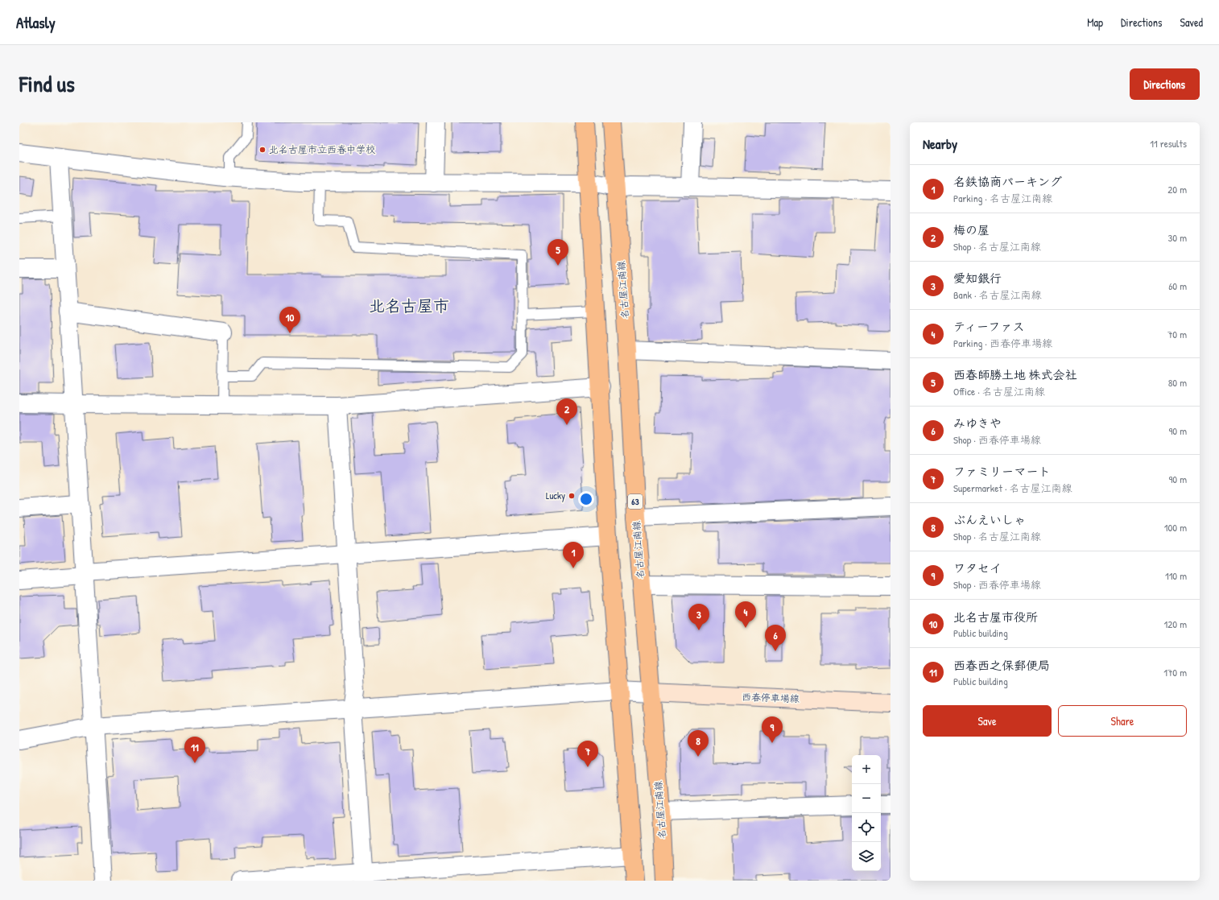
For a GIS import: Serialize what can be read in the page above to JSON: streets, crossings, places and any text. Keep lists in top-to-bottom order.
{
  "streets": {
    "main road": ["名古屋江南線", "63", "西春停車場線"]
  },
  "crossings": [
    ["名古屋江南線", "西春停車場線"]
  ],
  "districts": ["北名古屋市"],
  "places": ["北名古屋市立西春中学校", "Lucky"],
  "page": {
    "header": "Atlasly",
    "nav": ["Map", "Directions", "Saved"],
    "title": "Find us",
    "buttons": [
      "Directions",
      ["Save", "Share"]
    ],
    "heading": ["Nearby", "11 results"],
    "list": [
      {
        "mark": "1",
        "name": "名鉄協商パーキング",
        "note": "Parking · 名古屋江南線",
        "value": "20 m"
      },
      {
        "mark": "2",
        "name": "梅の屋",
        "note": "Shop · 名古屋江南線",
        "value": "30 m"
      },
      {
        "mark": "3",
        "name": "愛知銀行",
        "note": "Bank · 名古屋江南線",
        "value": "60 m"
      },
      {
        "mark": "4",
        "name": "ティーファス",
        "note": "Parking · 西春停車場線",
        "value": "70 m"
      },
      {
        "mark": "5",
        "name": "西春師勝土地 株式会社",
        "note": "Office · 名古屋江南線",
        "value": "80 m"
      },
      {
        "mark": "6",
        "name": "みゆきや",
        "note": "Shop · 西春停車場線",
        "value": "90 m"
      },
      {
        "mark": "7",
        "name": "ファミリーマート",
        "note": "Supermarket · 名古屋江南線",
        "value": "90 m"
      },
      {
        "mark": "8",
        "name": "ぶんえいしゃ",
        "note": "Shop · 名古屋江南線",
        "value": "100 m"
      },
      {
        "mark": "9",
        "name": "ワタセイ",
        "note": "Shop · 西春停車場線",
        "value": "110 m"
      },
      {
        "mark": "10",
        "name": "北名古屋市役所",
        "note": "Public building",
        "value": "120 m"
      },
      {
        "mark": "11",
        "name": "西春西之保郵便局",
        "note": "Public building",
        "value": "170 m"
      }
    ],
    "pins": [
      "5",
      "10",
      "2",
      "1",
      "4",
      "3",
      "6",
      "9",
      "8",
      "11",
      "7"
    ],
    "map_buttons": ["+", "−"]
  }
}
